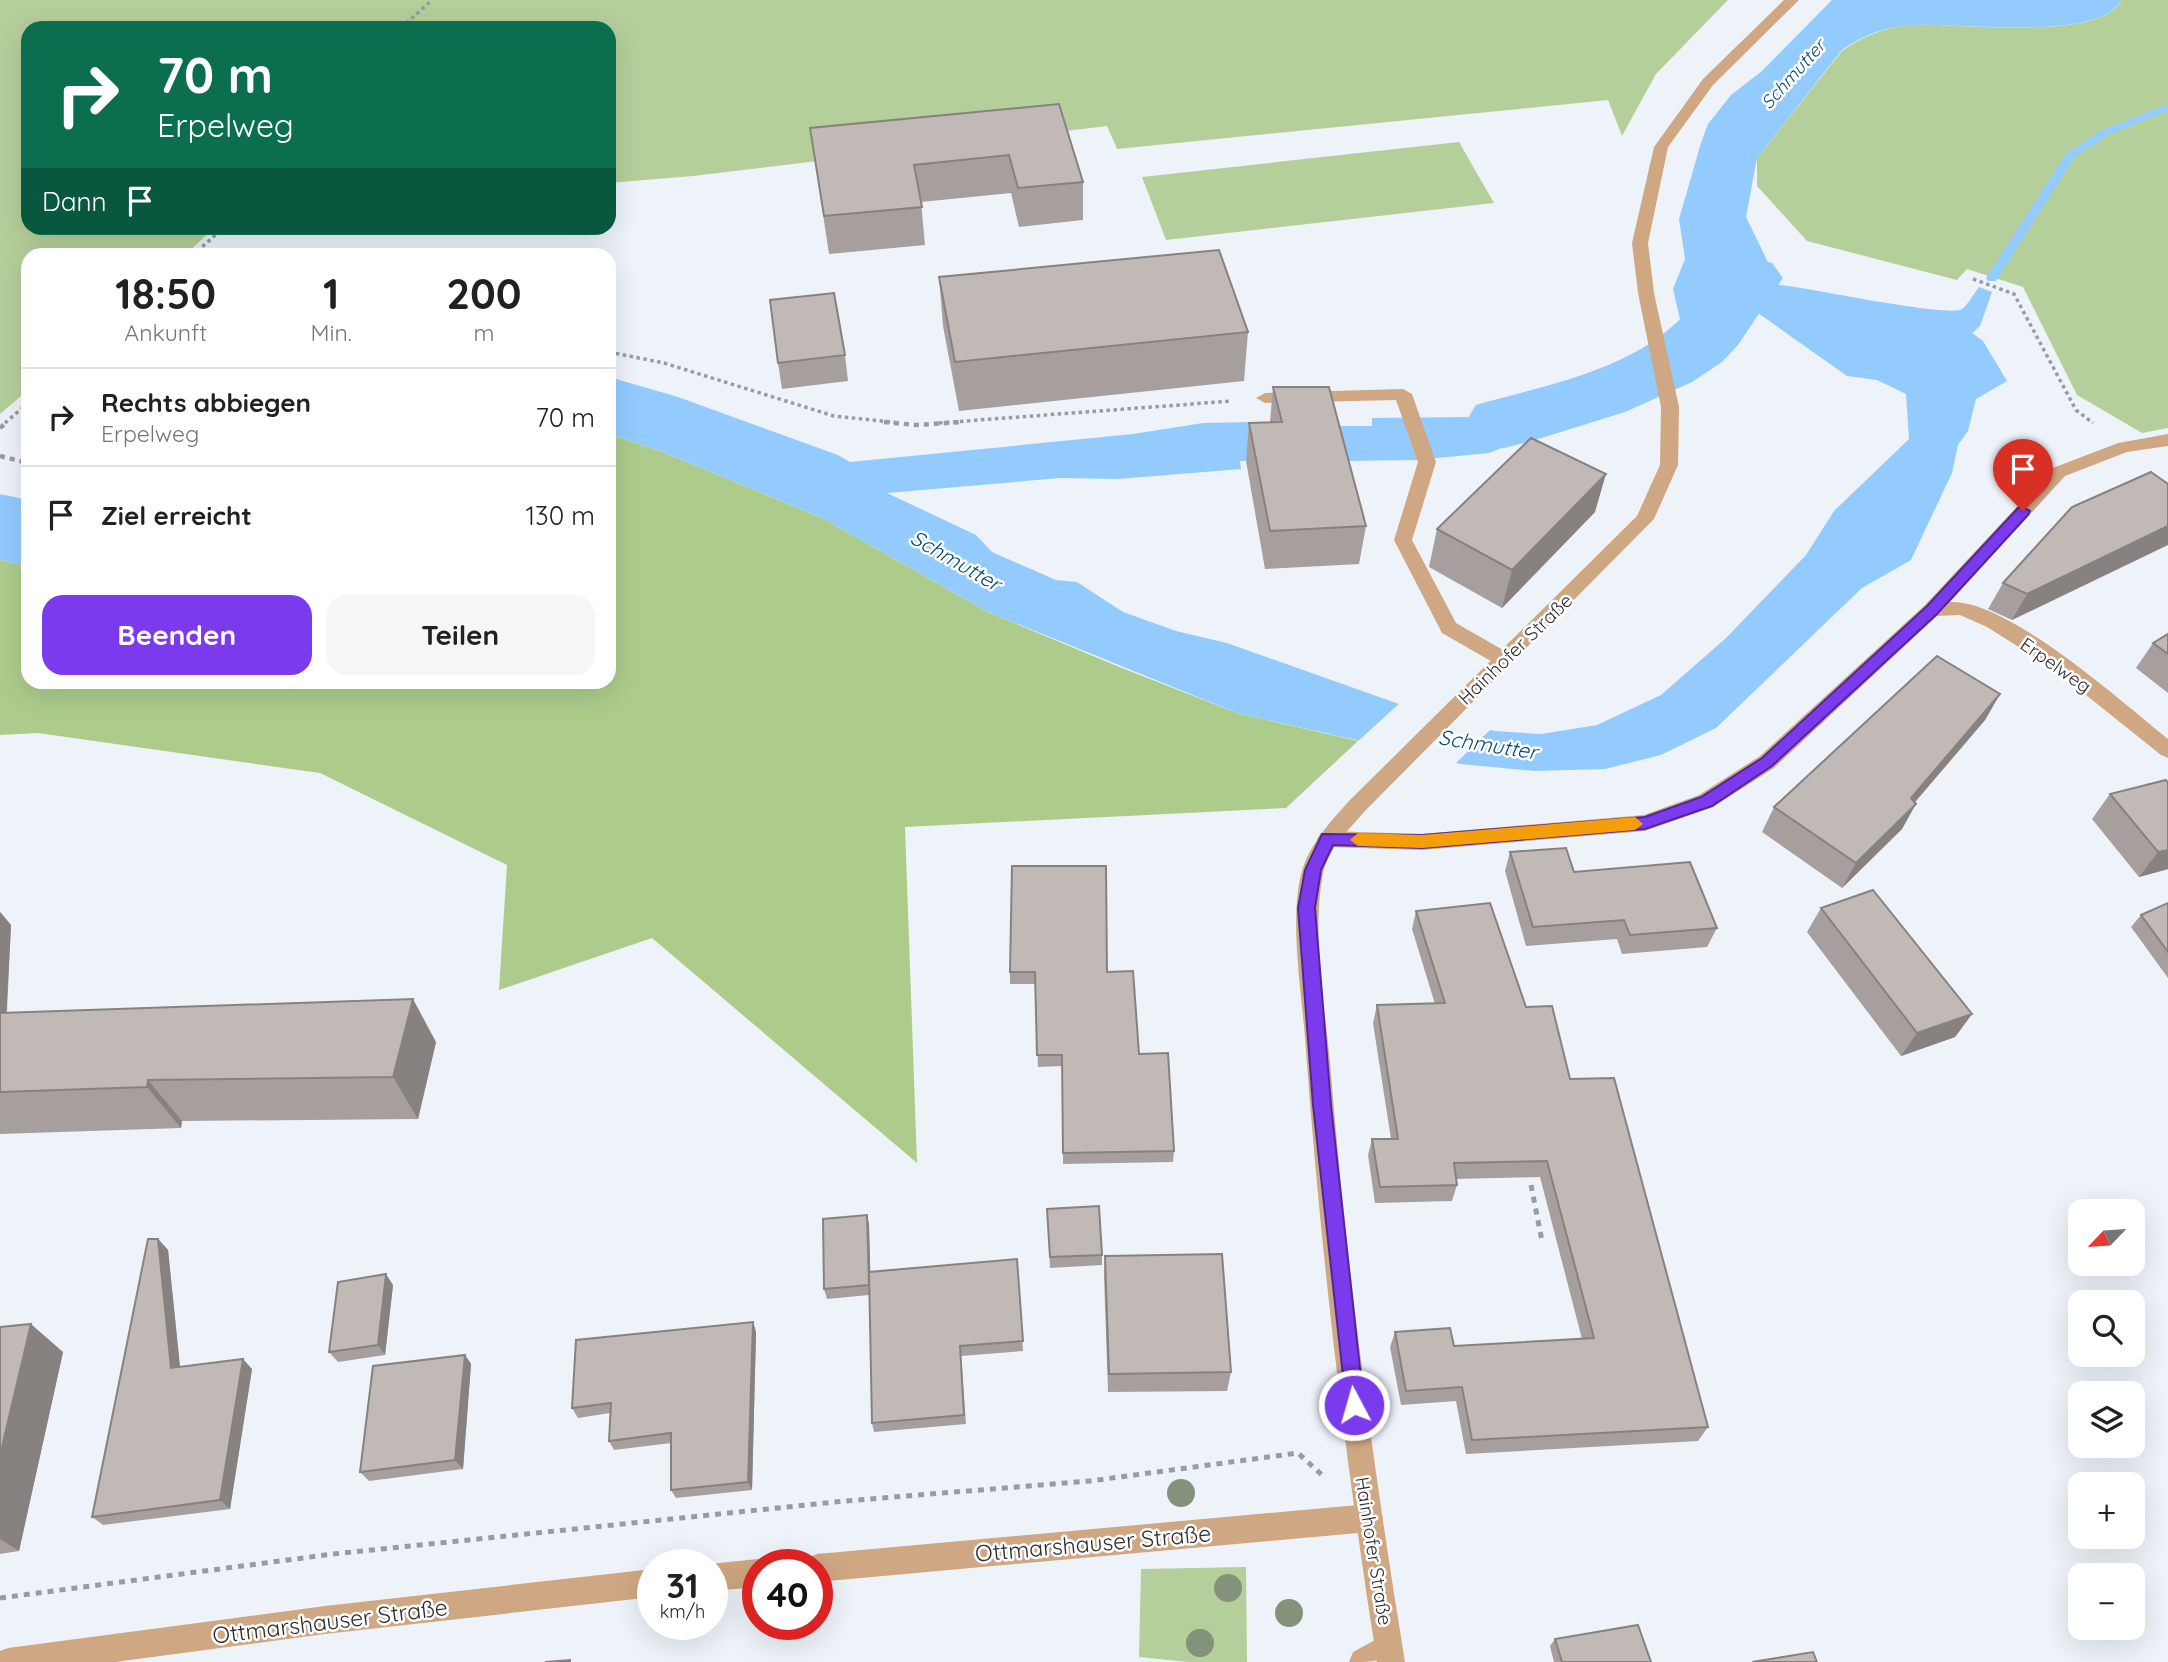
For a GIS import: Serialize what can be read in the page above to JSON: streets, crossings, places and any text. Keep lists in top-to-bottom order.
{
  "streets": {
    "street": ["Hainhofer Straße", "Erpelweg", "Ottmarshauser Straße"]
  },
  "crossings": [
    ["Hainhofer Straße", "Ottmarshauser Straße"]
  ],
  "water": ["Schmutter"],
  "north": "bottom left",
  "page": {
    "turn": ["70 m", "Erpelweg"],
    "then": "Dann",
    "eta": [
      "18:50",
      "Ankunft",
      "1",
      "Min.",
      "200",
      "m"
    ],
    "list": [
      {
        "name": "Rechts abbiegen",
        "note": "Erpelweg",
        "value": "70 m"
      },
      {
        "name": "Ziel erreicht",
        "value": "130 m"
      }
    ],
    "buttons": ["Beenden", "Teilen"],
    "map_buttons": ["+", "−"],
    "speed": "31 km/h",
    "limit": "40"
  }
}
